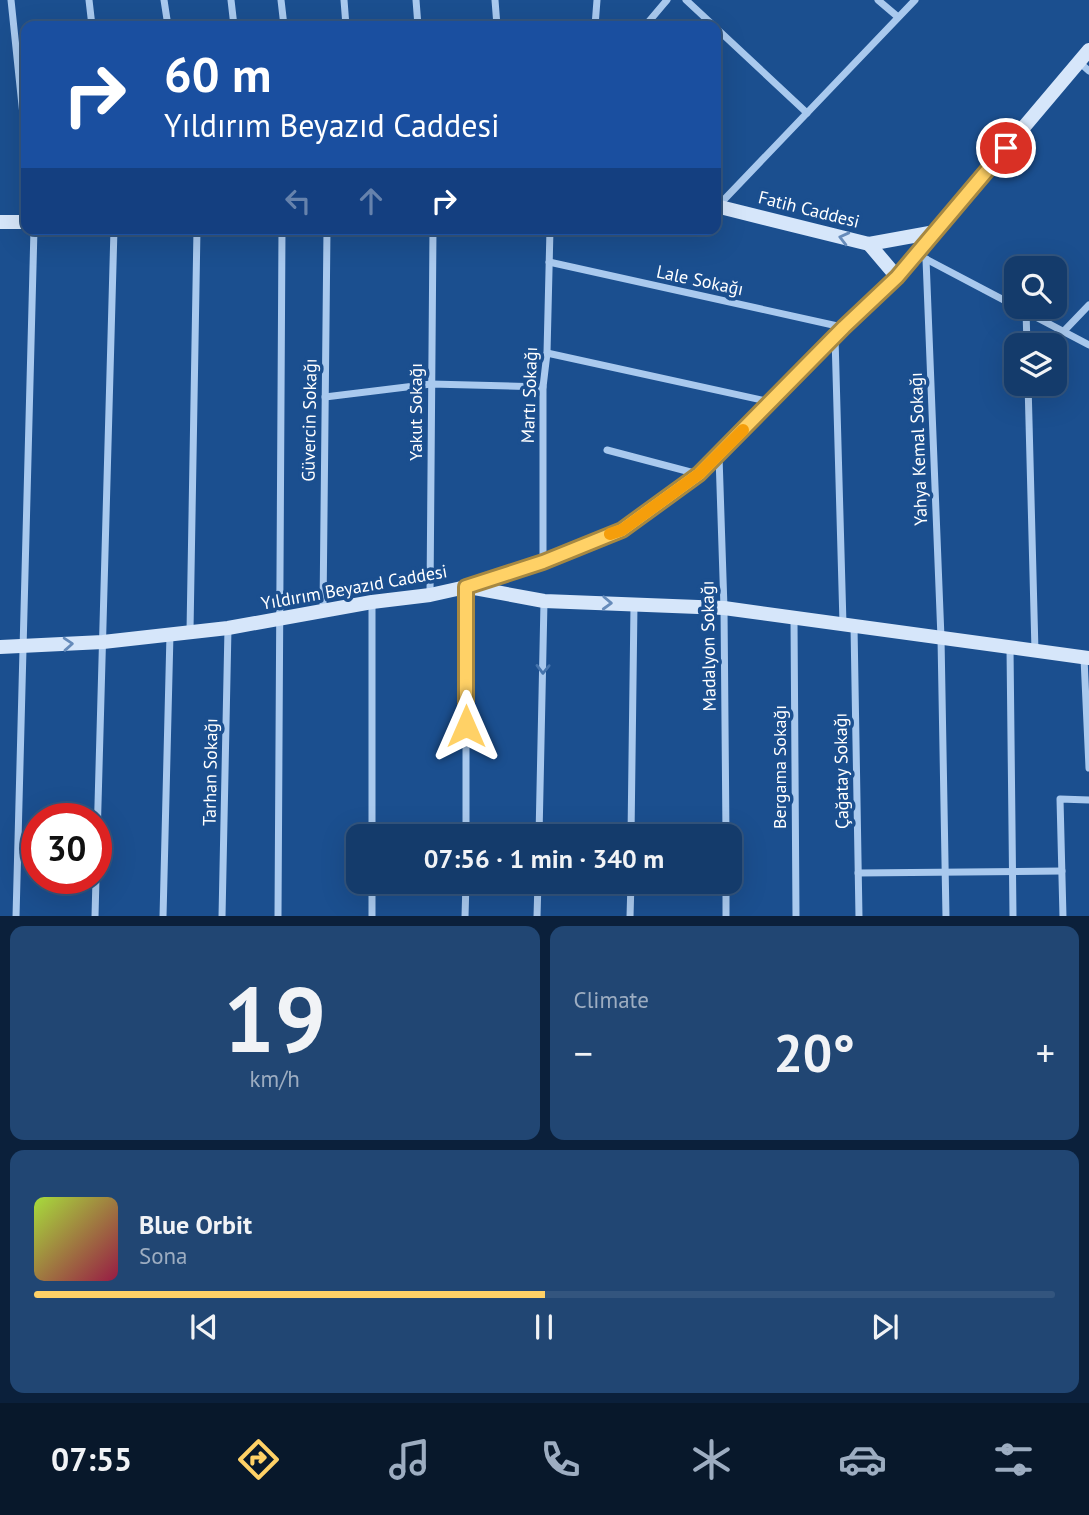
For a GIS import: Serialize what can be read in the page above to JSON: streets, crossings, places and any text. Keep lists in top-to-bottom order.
{
  "streets": {
    "main road": ["Fatih Caddesi", "Yıldırım Beyazıd Caddesi"],
    "street": [
      "Lale Sokağı",
      "Martı Sokağı",
      "Yakut Sokağı",
      "Güvercin Sokağı",
      "Yahya Kemal Sokağı",
      "Madalyon Sokağı",
      "Bergama Sokağı",
      "Çağatay Sokağı",
      "Tarhan Sokağı"
    ]
  },
  "crossings": [
    ["Fatih Caddesi", "Yıldırım Beyazıd Caddesi"],
    ["Lale Sokağı", "Martı Sokağı"],
    ["Lale Sokağı", "Yıldırım Beyazıd Caddesi"],
    ["Lale Sokağı", "Çağatay Sokağı"],
    ["Martı Sokağı", "Yıldırım Beyazıd Caddesi"],
    ["Yakut Sokağı", "Yıldırım Beyazıd Caddesi"],
    ["Güvercin Sokağı", "Yıldırım Beyazıd Caddesi"],
    ["Yahya Kemal Sokağı", "Yıldırım Beyazıd Caddesi"],
    ["Yıldırım Beyazıd Caddesi", "Madalyon Sokağı"],
    ["Yıldırım Beyazıd Caddesi", "Çağatay Sokağı"],
    ["Yıldırım Beyazıd Caddesi", "Tarhan Sokağı"]
  ],
  "one_way": ["Fatih Caddesi"],
  "page": {
    "turn": ["60 m", "Yıldırım Beyazıd Caddesi"],
    "limit": "30",
    "trip": "07:56 · 1 min · 340 m",
    "tile": [
      ["19", "km/h"],
      "Climate"
    ],
    "heat": ["−", "20°", "+"],
    "song": ["Blue Orbit", "Sona"],
    "tabs": "07:55"
  }
}
